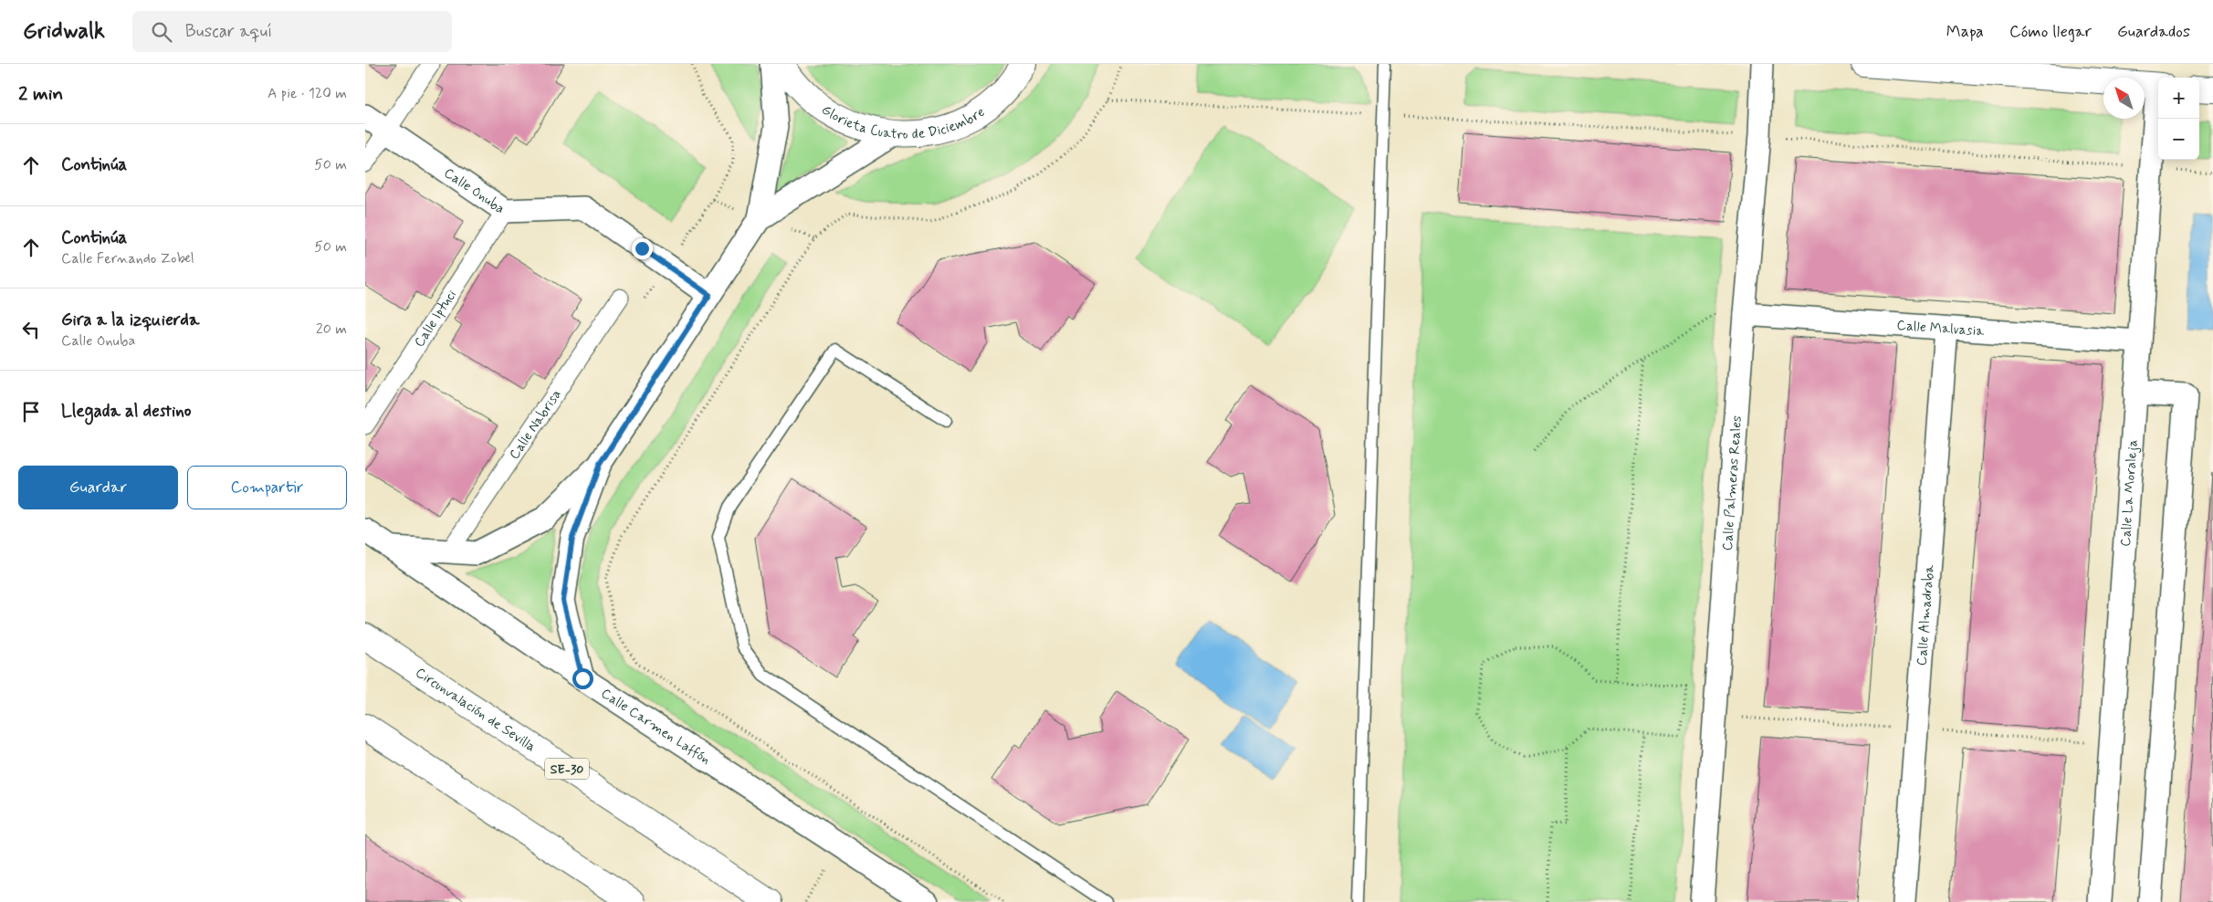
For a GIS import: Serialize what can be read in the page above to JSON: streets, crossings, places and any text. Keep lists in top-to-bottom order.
{
  "streets": {
    "main road": ["Glorieta Cuatro de Diciembre", "Circunvalación de Sevilla", "SE-30"],
    "street": [
      "Calle Onuba",
      "Calle Iptuci",
      "Calle Malvasia",
      "Calle Nabrisa",
      "Calle Palmeras Reales",
      "Calle La Moraleja",
      "Calle Almadraba",
      "Calle Carmen Laffón"
    ]
  },
  "crossings": [
    ["Calle Onuba", "Calle Iptuci"],
    ["Calle Malvasia", "Calle Palmeras Reales"],
    ["Calle Malvasia", "Calle La Moraleja"],
    ["Calle Malvasia", "Calle Almadraba"]
  ],
  "north": "top left",
  "page": {
    "header": "Gridwalk",
    "search": "Buscar aquí",
    "nav": ["Mapa", "Cómo llegar", "Guardados"],
    "heading": ["2 min", "A pie · 120 m"],
    "map_buttons": ["+", "−"],
    "list": [
      ["Continúa", "50 m"],
      ["Continúa", "Calle Fernando Zobel", "50 m"],
      ["Gira a la izquierda", "Calle Onuba", "20 m"],
      "Llegada al destino"
    ],
    "buttons": ["Guardar", "Compartir"]
  }
}
